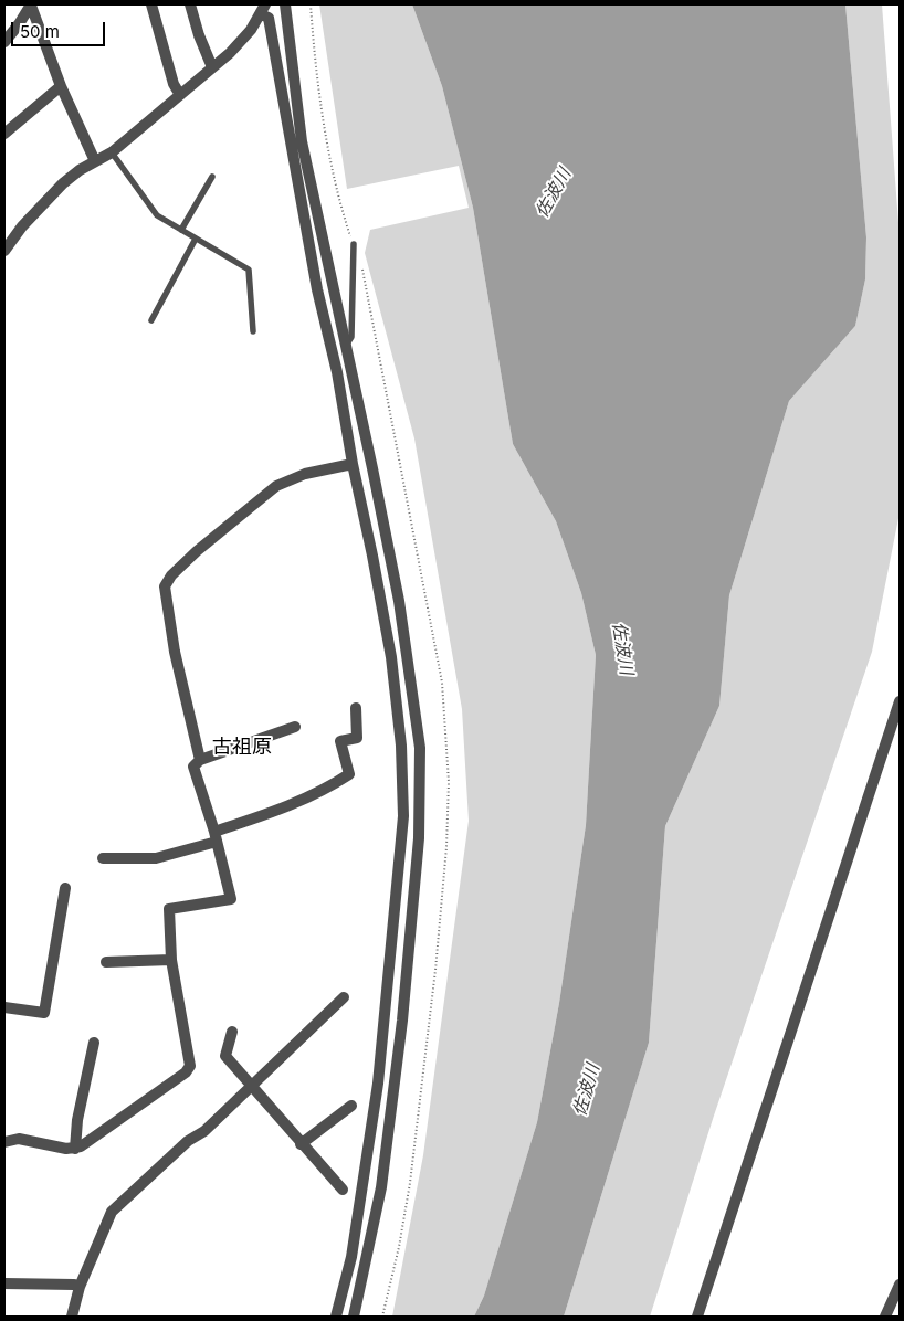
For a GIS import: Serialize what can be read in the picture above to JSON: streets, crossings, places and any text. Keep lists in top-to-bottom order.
{
  "districts": ["古祖原"],
  "water": ["佐波川"],
  "scale_bar": "50 m"
}
